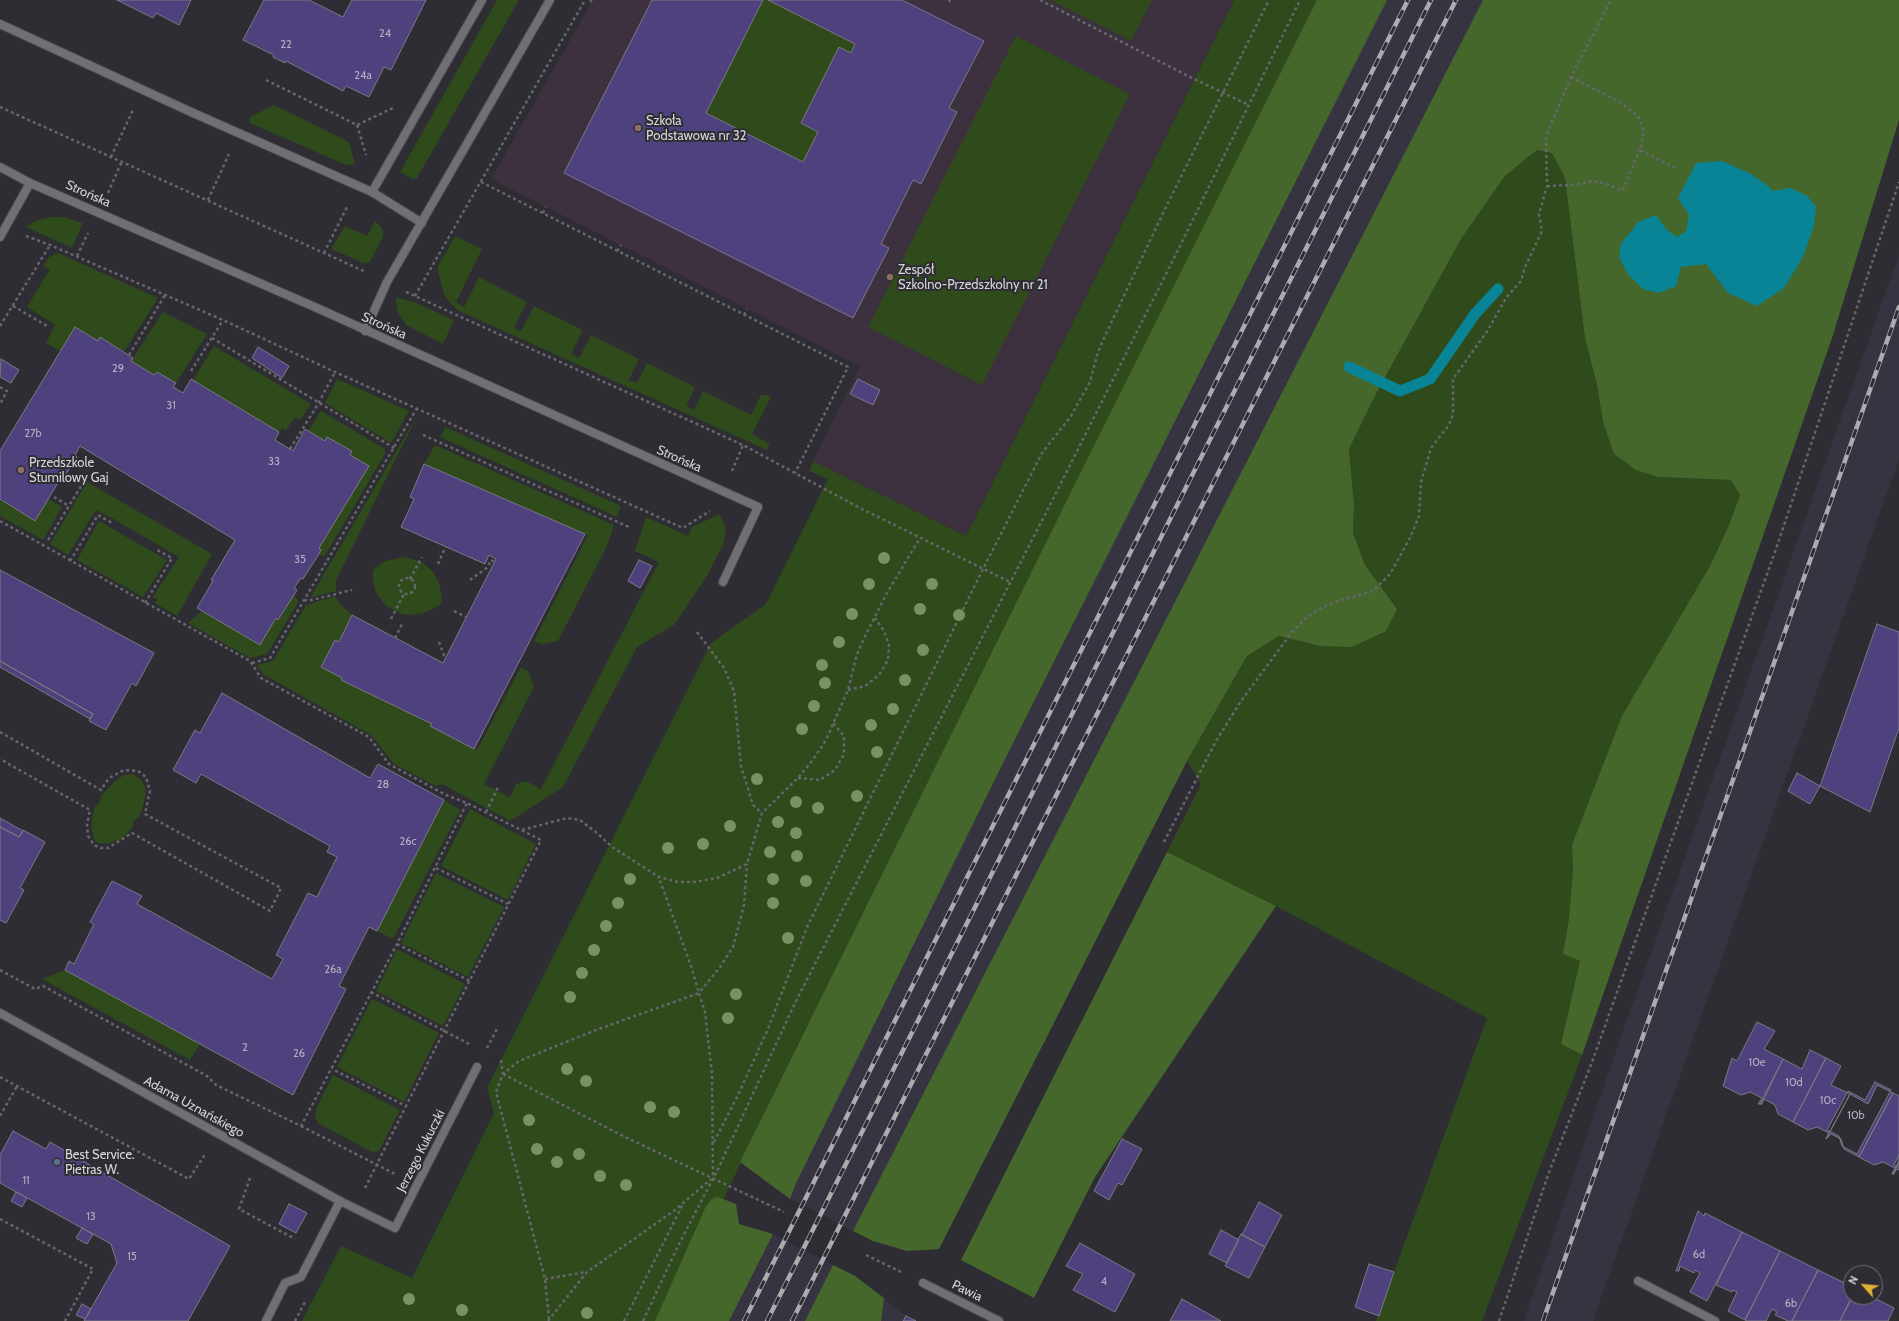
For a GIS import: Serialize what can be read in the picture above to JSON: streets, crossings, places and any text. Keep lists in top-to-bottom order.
{
  "streets": {
    "street": [
      "Strońska",
      "Adama Uznańskiego",
      "Jerzego Kukuczki",
      "Pawia"
    ]
  },
  "crossings": [
    ["Adama Uznańskiego", "Jerzego Kukuczki"]
  ],
  "places": [
    "Szkoła Podstawowa nr 32",
    "Zespół Szkolno-Przedszkolny nr 21",
    "Przedszkole Stumilowy Gaj",
    "Best Service. Pietras W."
  ],
  "house_numbers": [
    "24",
    "22",
    "24a",
    "29",
    "31",
    "27b",
    "33",
    "35",
    "28",
    "26c",
    "26a",
    "2",
    "26",
    "10e",
    "10d",
    "10c",
    "10b",
    "11",
    "13",
    "6d",
    "15",
    "4",
    "6b"
  ],
  "north": "top left"
}
